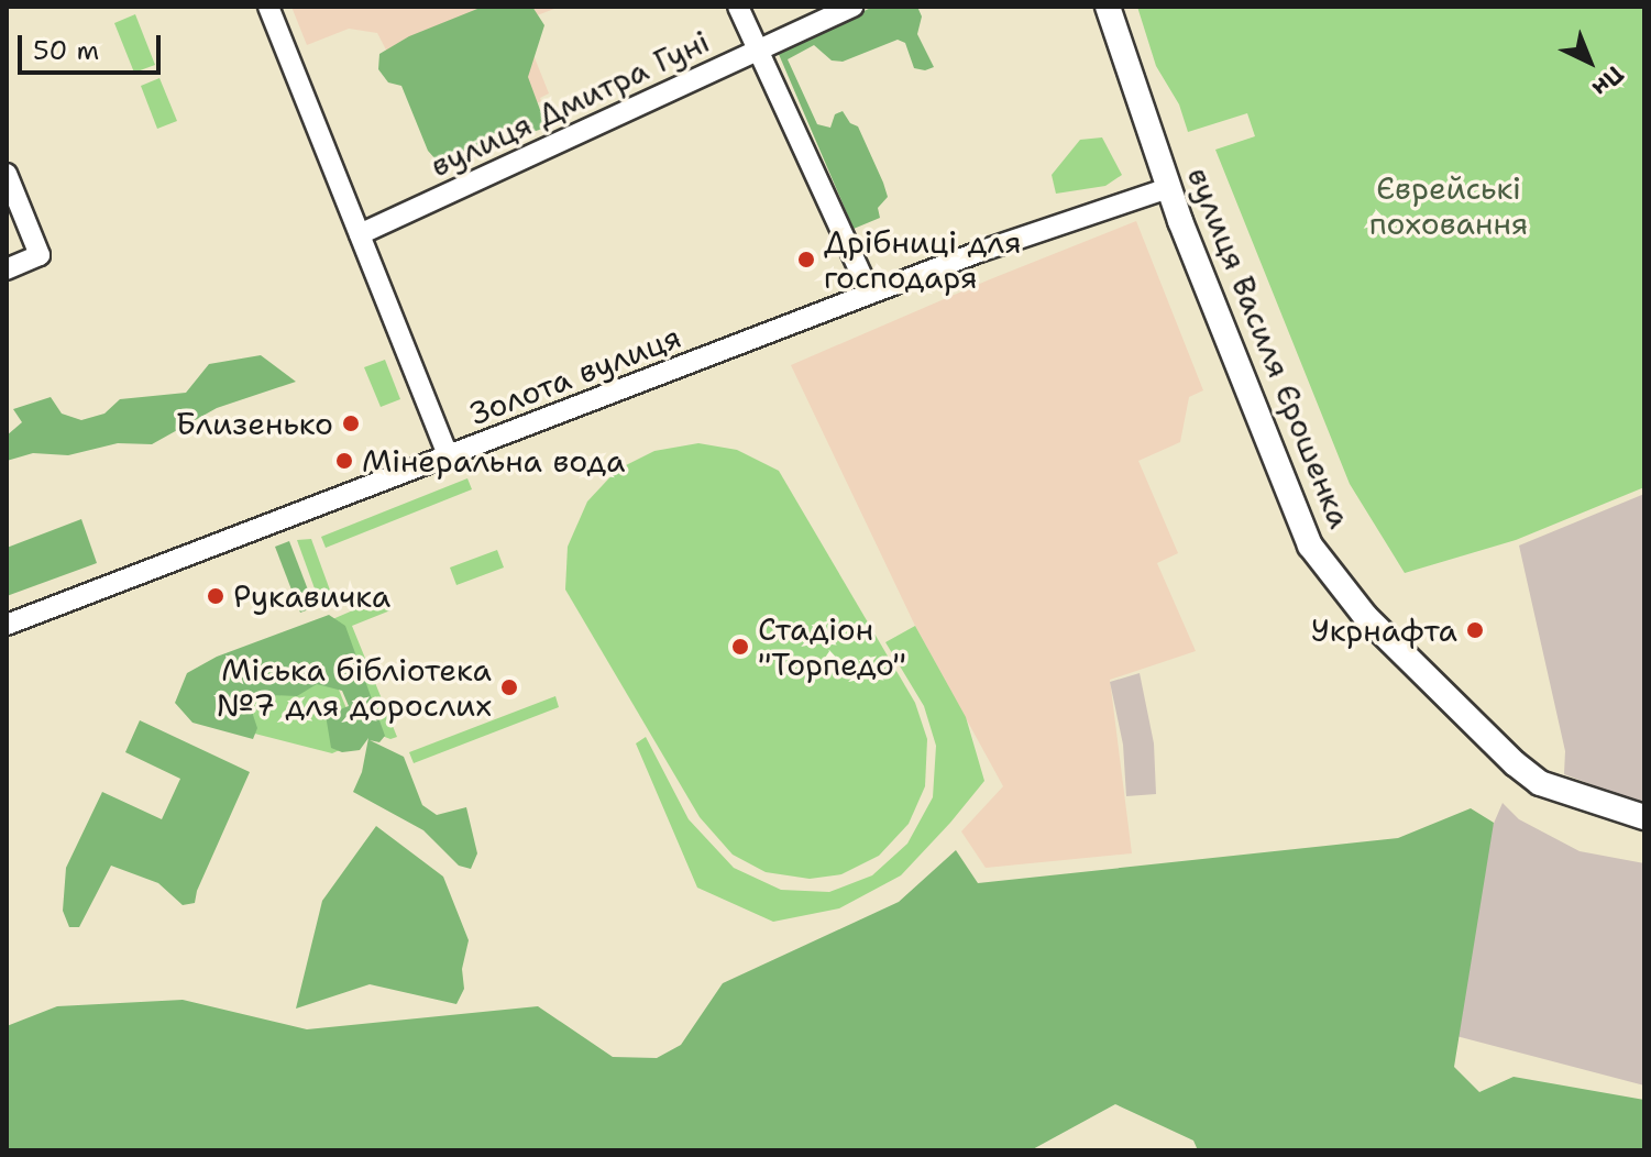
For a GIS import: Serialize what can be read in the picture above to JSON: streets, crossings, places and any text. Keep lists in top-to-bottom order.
{
  "streets": {
    "main road": ["вулиця Василя Єрошенка"],
    "street": ["вулиця Дмитра Гуні", "Золота вулиця"]
  },
  "crossings": [
    ["вулиця Василя Єрошенка", "Золота вулиця"]
  ],
  "parks": ["Єврейські поховання"],
  "places": [
    "Дрібниці для господаря",
    "Близенько",
    "Мінеральна вода",
    "Рукавичка",
    "Укрнафта",
    "Стадіон \"Торпедо\"",
    "Міська бібліотека №7 для дорослих"
  ],
  "scale_bar": "50 m",
  "north": "bottom right"
}
